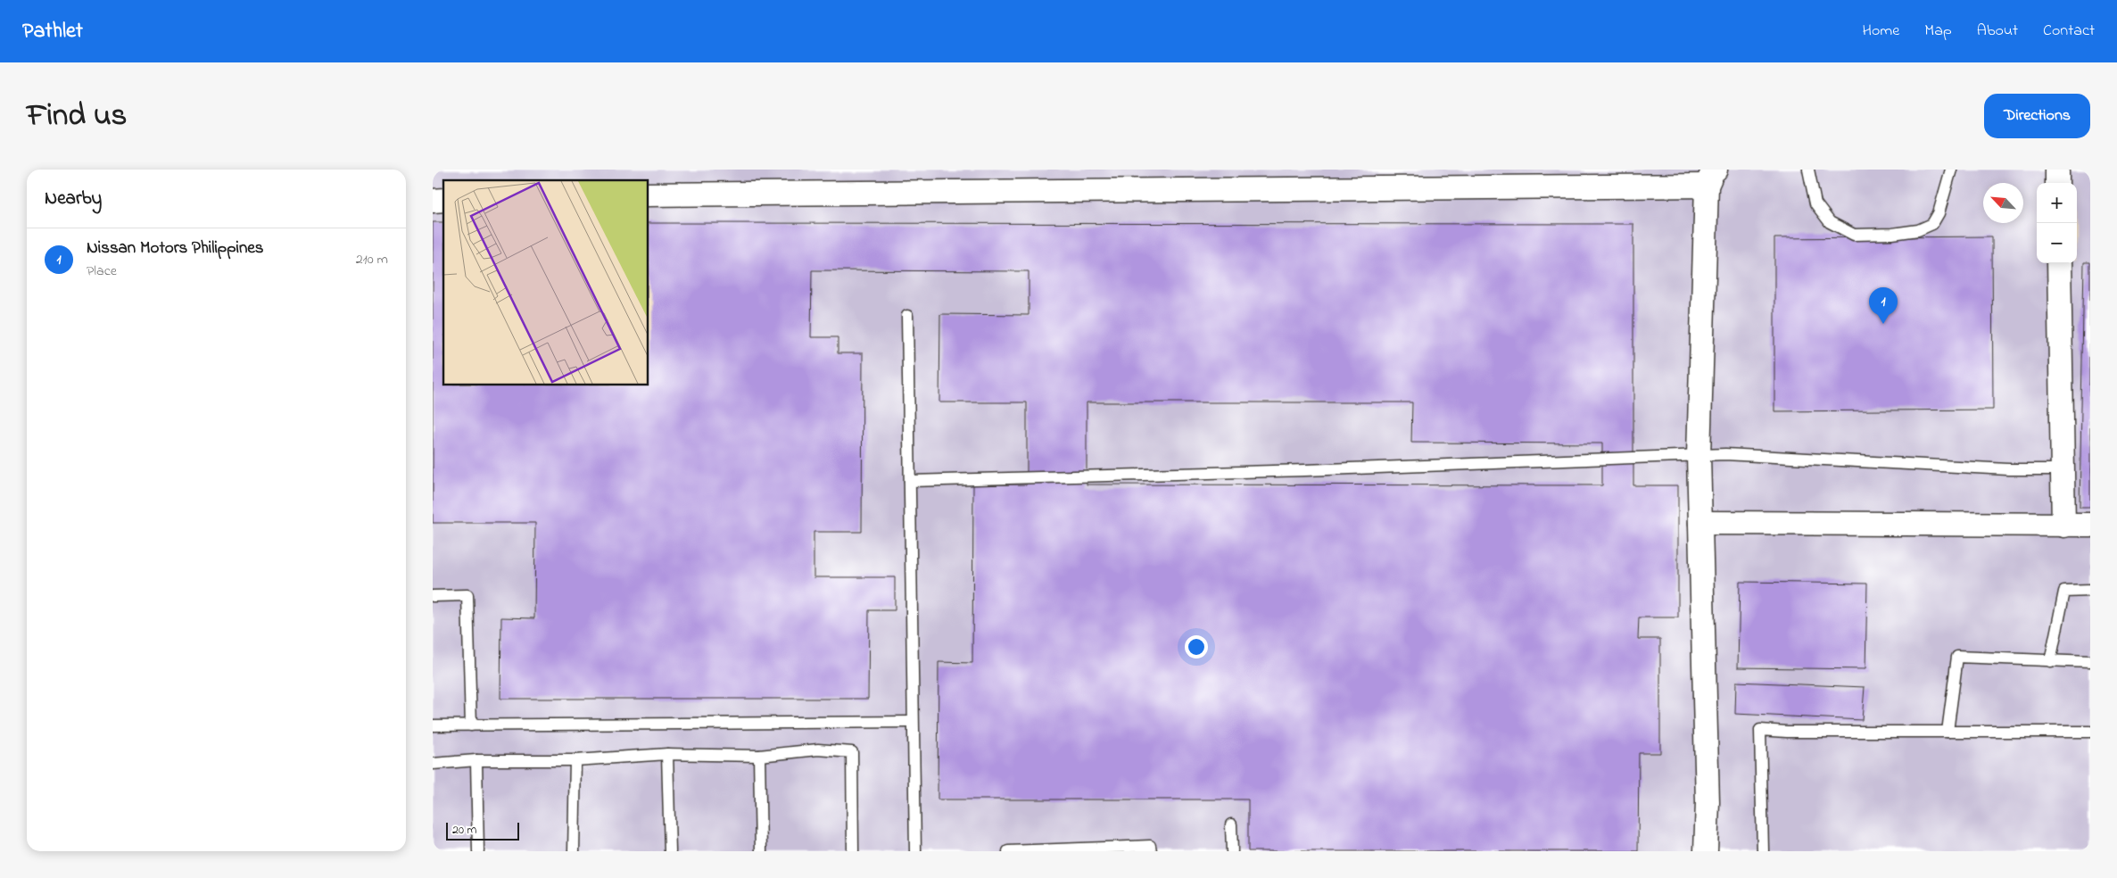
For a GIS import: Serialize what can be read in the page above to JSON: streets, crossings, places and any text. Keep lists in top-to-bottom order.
{
  "scale_bar": "20 m",
  "north": "top left",
  "page": {
    "header": "Pathlet",
    "nav": [
      "Home",
      "Map",
      "About",
      "Contact"
    ],
    "title": "Find us",
    "buttons": "Directions",
    "heading": "Nearby",
    "map_buttons": ["+", "−"],
    "list": [
      {
        "mark": "1",
        "name": "Nissan Motors Philippines",
        "note": "Place",
        "value": "210 m"
      }
    ],
    "pins": "1",
    "scale": "20 m"
  }
}
